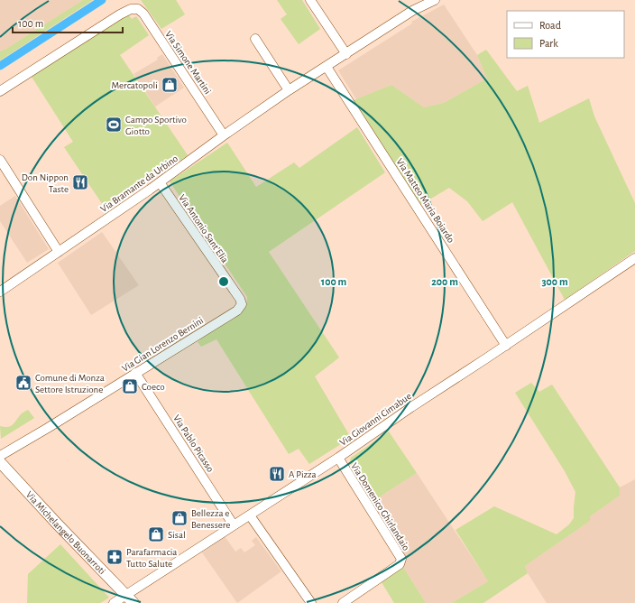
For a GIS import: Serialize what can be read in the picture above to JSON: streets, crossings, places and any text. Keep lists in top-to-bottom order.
{
  "streets": {
    "street": [
      "Via Simone Martini",
      "Via Bramante da Urbino",
      "Via Matteo Maria Boiardo",
      "Via Antonio Sant'Elia",
      "Via Gian Lorenzo Bernini",
      "Via Giovanni Cimabue",
      "Via Pablo Picasso",
      "Via Domenico Ghirlandaio",
      "Via Michelangelo Buonarroti"
    ]
  },
  "crossings": [
    ["Via Simone Martini", "Via Bramante da Urbino"],
    ["Via Bramante da Urbino", "Via Matteo Maria Boiardo"],
    ["Via Bramante da Urbino", "Via Antonio Sant'Elia"],
    ["Via Matteo Maria Boiardo", "Via Giovanni Cimabue"],
    ["Via Antonio Sant'Elia", "Via Gian Lorenzo Bernini"],
    ["Via Gian Lorenzo Bernini", "Via Pablo Picasso"],
    ["Via Giovanni Cimabue", "Via Pablo Picasso"],
    ["Via Giovanni Cimabue", "Via Domenico Ghirlandaio"],
    ["Via Giovanni Cimabue", "Via Michelangelo Buonarroti"]
  ],
  "places": {
    "shop": [
      "Mercatopoli",
      "Coeco",
      "Bellezza e Benessere",
      "Sisal"
    ],
    "sports": ["Campo Sportivo Giotto"],
    "restaurant": ["Don Nippon Taste", "A Pizza"],
    "public building": ["Comune di Monza Settore Istruzione"],
    "pharmacy": ["Parafarmacia Tutto Salute"]
  },
  "legend": ["Road", "Park"],
  "scale_bar": "100 m",
  "rings": ["100 m", "200 m", "300 m"]
}
